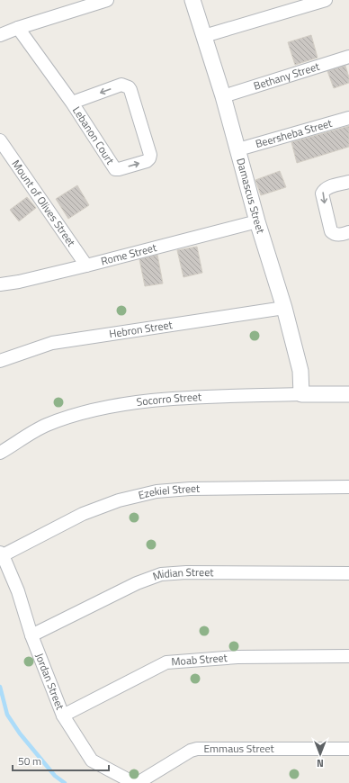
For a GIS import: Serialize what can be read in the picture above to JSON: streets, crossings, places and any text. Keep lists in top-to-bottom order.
{
  "streets": {
    "street": [
      "Bethany Street",
      "Beersheba Street",
      "Lebanon Court",
      "Damascus Street",
      "Mount of Olives Street",
      "Rome Street",
      "Hebron Street",
      "Socorro Street",
      "Ezekiel Street",
      "Midian Street",
      "Moab Street",
      "Jordan Street",
      "Emmaus Street"
    ]
  },
  "crossings": [
    ["Bethany Street", "Damascus Street"],
    ["Beersheba Street", "Damascus Street"],
    ["Damascus Street", "Rome Street"],
    ["Damascus Street", "Hebron Street"],
    ["Damascus Street", "Socorro Street"],
    ["Mount of Olives Street", "Rome Street"],
    ["Ezekiel Street", "Jordan Street"],
    ["Midian Street", "Jordan Street"],
    ["Moab Street", "Jordan Street"]
  ],
  "scale_bar": "50 m",
  "north": "bottom"
}
